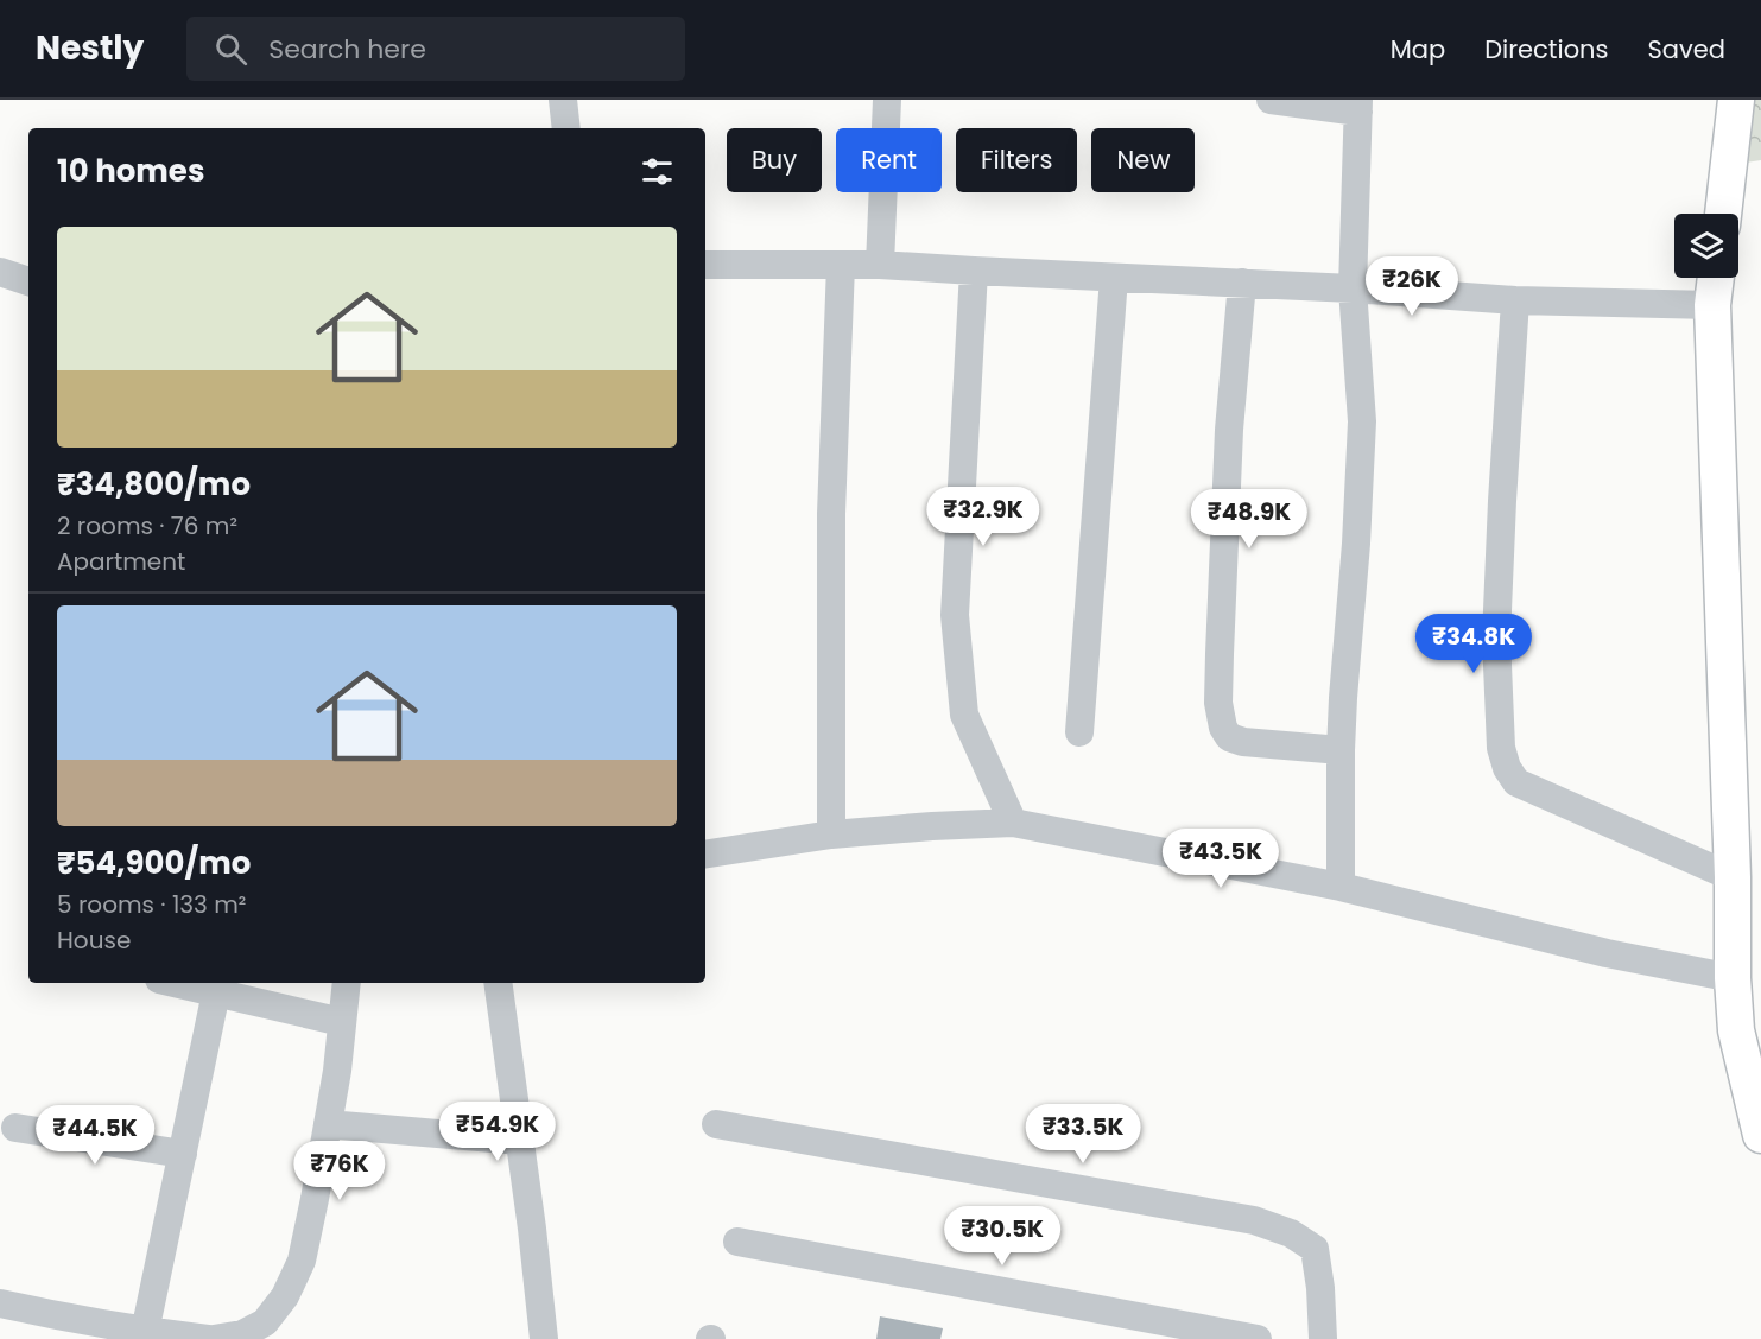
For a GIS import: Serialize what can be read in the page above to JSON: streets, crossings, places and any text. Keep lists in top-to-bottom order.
{
  "page": {
    "header": "Nestly",
    "search": "Search here",
    "nav": ["Map", "Directions", "Saved"],
    "chip": [
      "Buy",
      "Rent",
      "Filters",
      "New"
    ],
    "heading": "10 homes",
    "list": [
      {
        "name": "₹34,800/mo",
        "note": "2 rooms · 76 m² · Apartment"
      },
      {
        "name": "₹54,900/mo",
        "note": "5 rooms · 133 m² · House"
      }
    ],
    "price": [
      "₹26K",
      "₹32.9K",
      "₹48.9K",
      "₹34.8K",
      "₹43.5K",
      "₹54.9K",
      "₹33.5K",
      "₹44.5K",
      "₹76K",
      "₹30.5K"
    ]
  }
}
